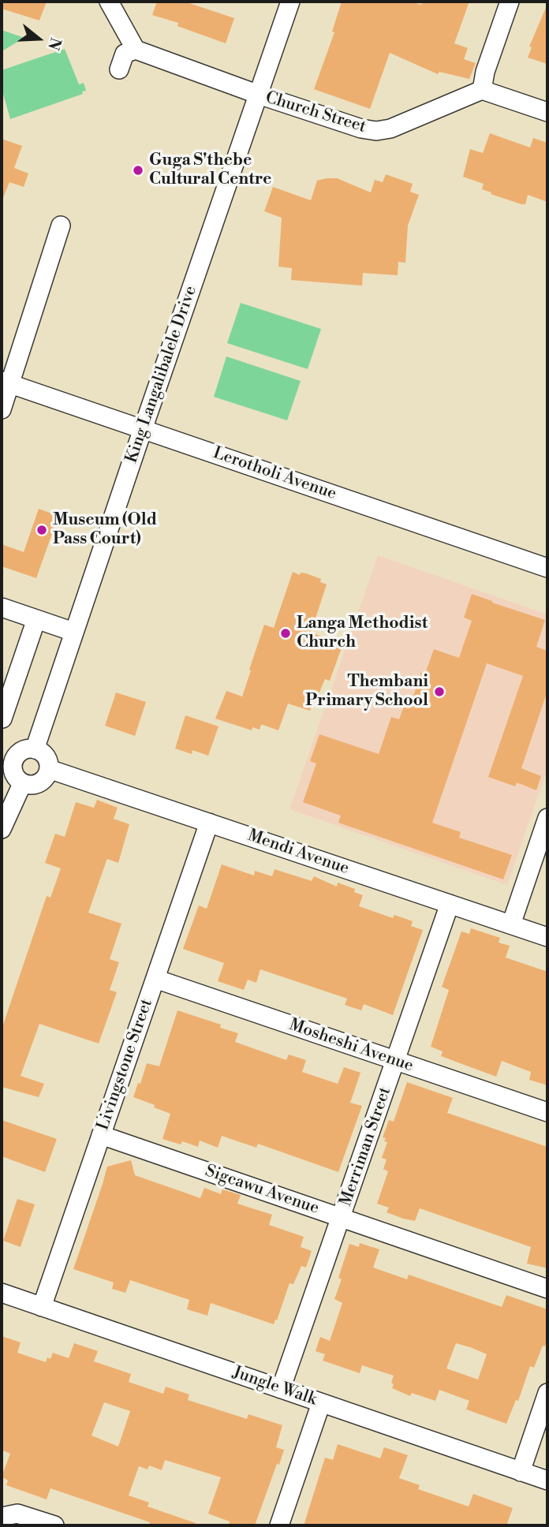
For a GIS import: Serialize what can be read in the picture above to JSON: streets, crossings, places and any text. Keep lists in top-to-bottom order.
{
  "streets": {
    "street": [
      "Church Street",
      "King Langalibalele Drive",
      "Lerotholi Avenue",
      "Mendi Avenue",
      "Mosheshi Avenue",
      "Livingstone Street",
      "Merriman Street",
      "Sigcawu Avenue",
      "Jungle Walk"
    ]
  },
  "crossings": [
    ["Church Street", "King Langalibalele Drive"],
    ["King Langalibalele Drive", "Lerotholi Avenue"],
    ["King Langalibalele Drive", "Mendi Avenue"],
    ["Mendi Avenue", "Livingstone Street"],
    ["Mendi Avenue", "Merriman Street"],
    ["Mosheshi Avenue", "Livingstone Street"],
    ["Mosheshi Avenue", "Merriman Street"],
    ["Livingstone Street", "Sigcawu Avenue"],
    ["Livingstone Street", "Jungle Walk"],
    ["Merriman Street", "Sigcawu Avenue"],
    ["Merriman Street", "Jungle Walk"]
  ],
  "places": [
    "Guga S'thebe Cultural Centre",
    "Museum (Old Pass Court)",
    "Langa Methodist Church",
    "Thembani Primary School"
  ],
  "north": "right"
}
